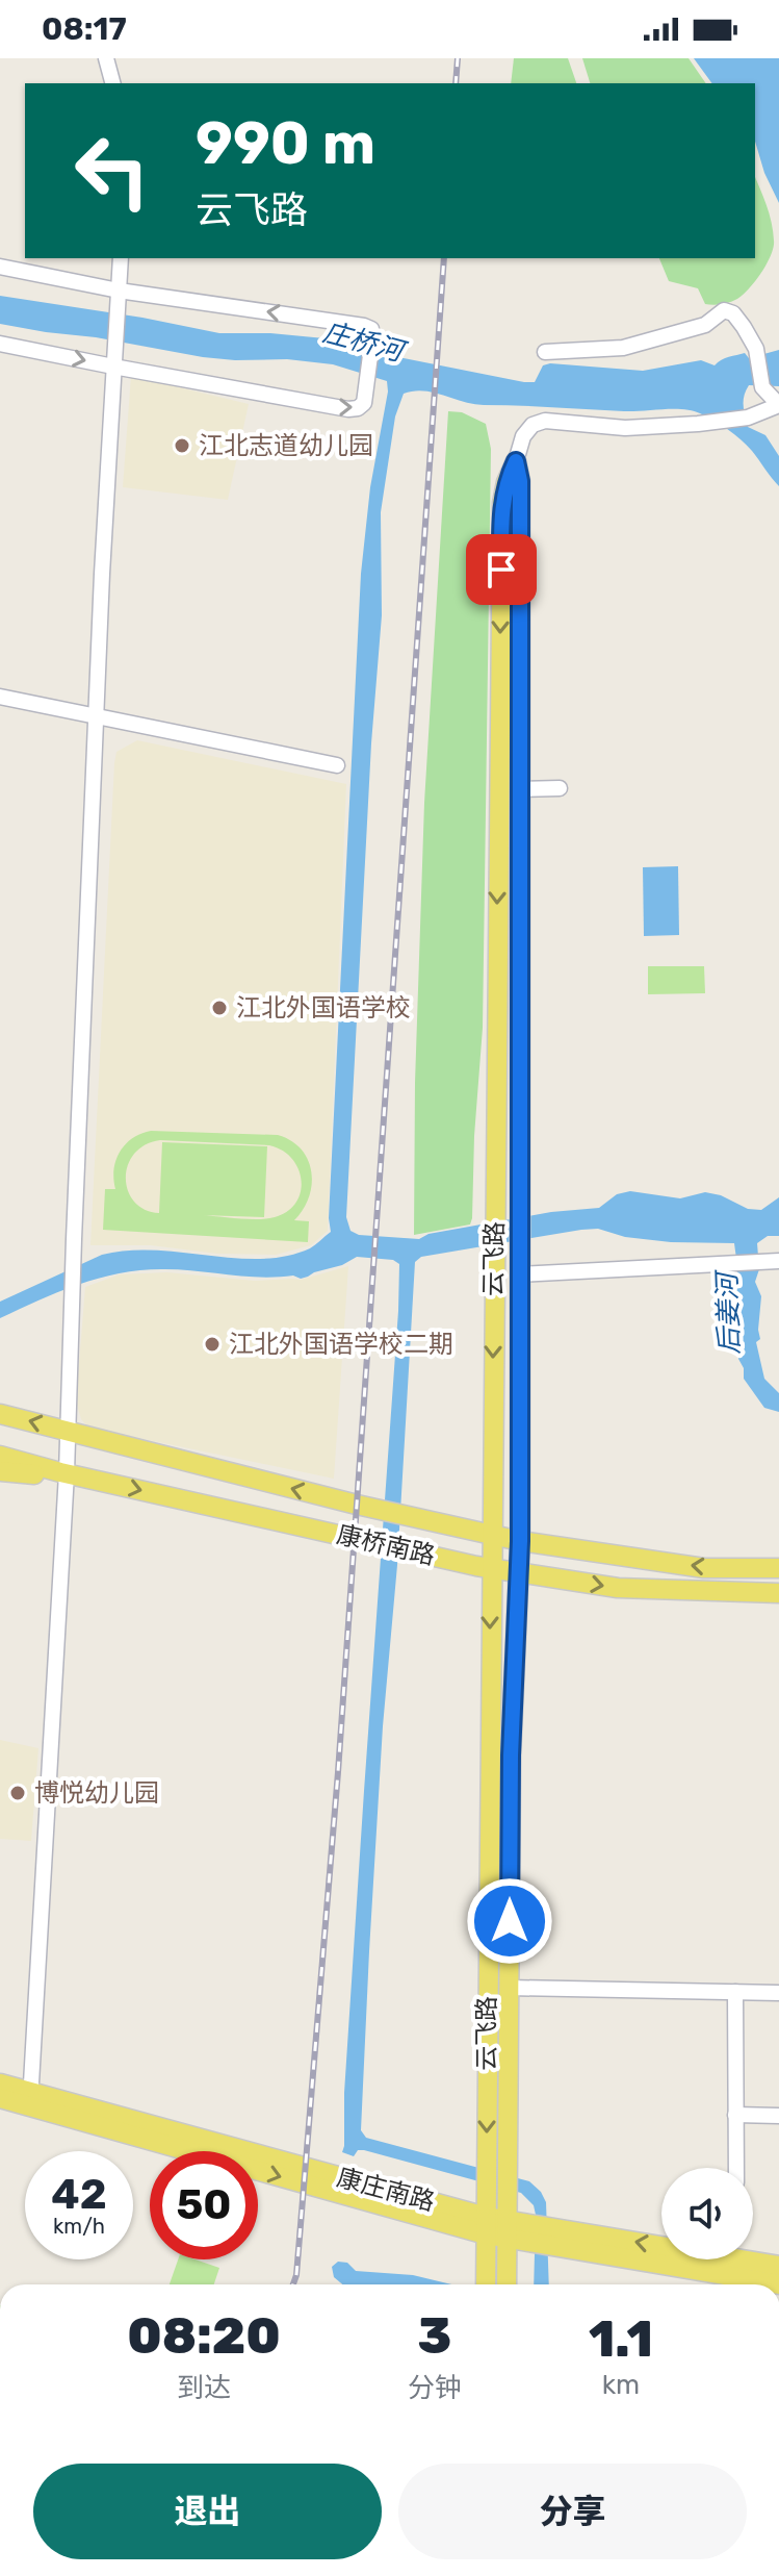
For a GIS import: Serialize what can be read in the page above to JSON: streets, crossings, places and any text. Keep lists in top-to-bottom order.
{
  "streets": {
    "main road": ["云飞路", "康桥南路", "康庄南路"]
  },
  "crossings": [
    ["云飞路", "康桥南路"],
    ["云飞路", "康庄南路"]
  ],
  "water": ["庄桥河", "后姜河"],
  "places": [
    "江北志道幼儿园",
    "江北外国语学校",
    "江北外国语学校二期",
    "博悦幼儿园"
  ],
  "page": {
    "status": "08:17",
    "turn": ["990 m", "云飞路"],
    "speed": "42 km/h",
    "limit": "50",
    "eta": [
      "08:20",
      "到达",
      "3",
      "分钟",
      "1.1",
      "km"
    ],
    "buttons": ["退出", "分享"]
  }
}
